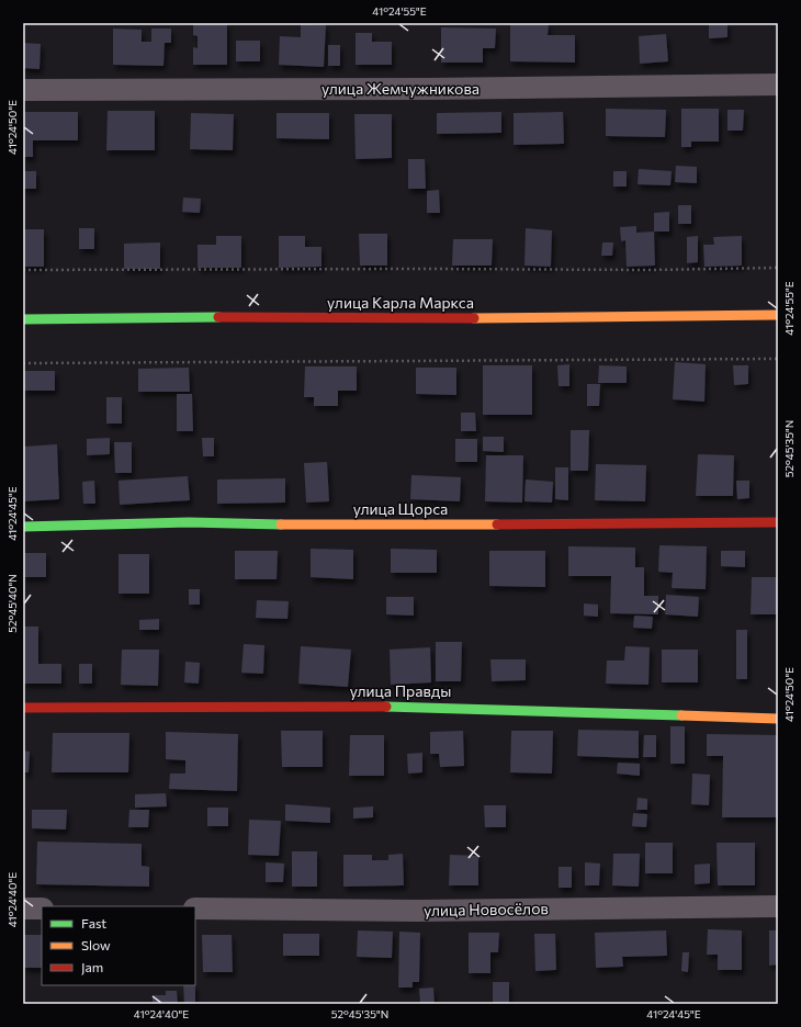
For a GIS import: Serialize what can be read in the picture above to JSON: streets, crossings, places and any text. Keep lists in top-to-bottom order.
{
  "streets": {
    "street": [
      "улица Жемчужникова",
      "улица Карла Маркса",
      "улица Щорса",
      "улица Правды",
      "улица Новосёлов"
    ]
  },
  "legend": ["Fast", "Slow", "Jam"],
  "coordinates": [
    "41°24'55\"E",
    "41°24'50\"E",
    "52°45'35\"N",
    "41°24'45\"E",
    "52°45'40\"N",
    "41°24'40\"E"
  ]
}
